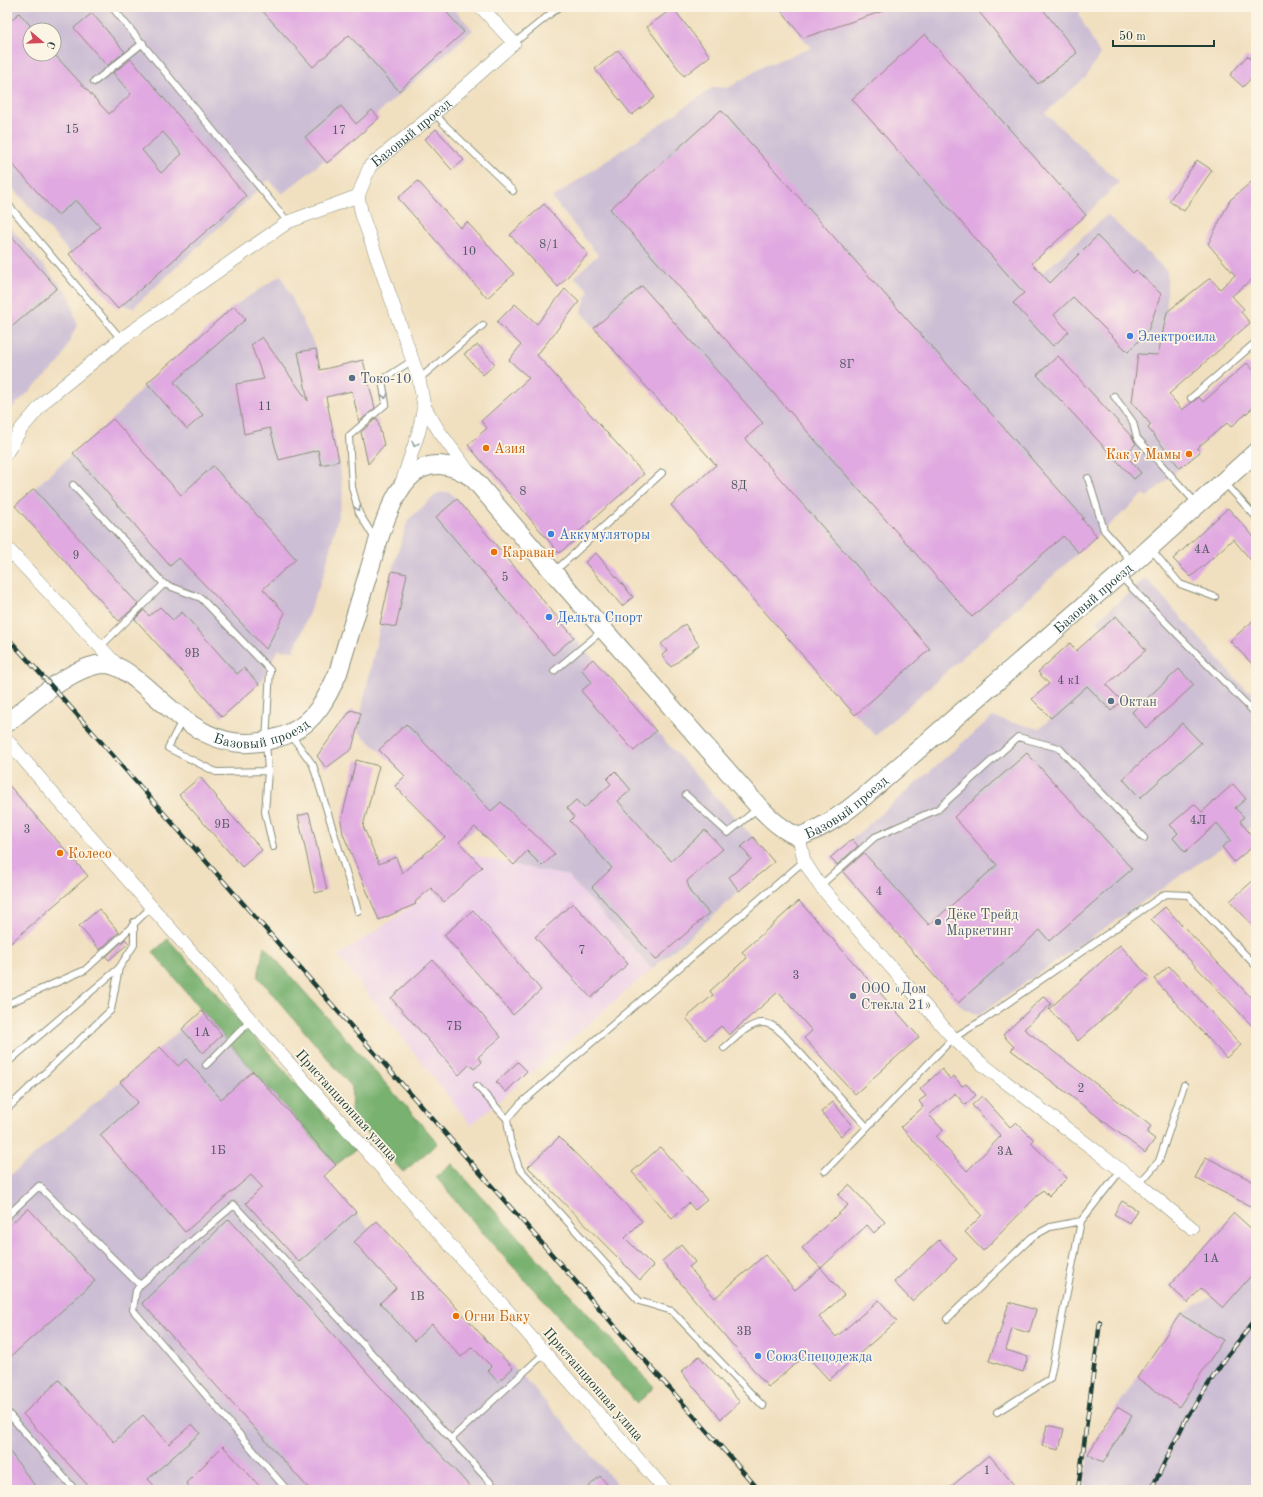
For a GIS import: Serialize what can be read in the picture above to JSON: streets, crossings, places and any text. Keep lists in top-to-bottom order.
{
  "streets": {
    "street": ["Базовый проезд", "Пристанционная улица"]
  },
  "places": [
    "Электросила",
    "Токо-10",
    "Азия",
    "Как у Мамы",
    "Аккумуляторы",
    "Караван",
    "Дельта Спорт",
    "Октан",
    "Колесо",
    "Дёке Трейд Маркетинг",
    "ООО «Дом Стекла 21»",
    "Огни Баку",
    "СоюзСпецодежда"
  ],
  "house_numbers": [
    "15",
    "17",
    "8/1",
    "10",
    "8Г",
    "11",
    "8Д",
    "8",
    "4А",
    "9",
    "5",
    "9В",
    "4 к1",
    "4Л",
    "9Б",
    "3",
    "4",
    "7",
    "3",
    "7Б",
    "1А",
    "2",
    "1Б",
    "3А",
    "1А",
    "1В",
    "3В",
    "1"
  ],
  "scale_bar": "50 m",
  "north": "right"
}
